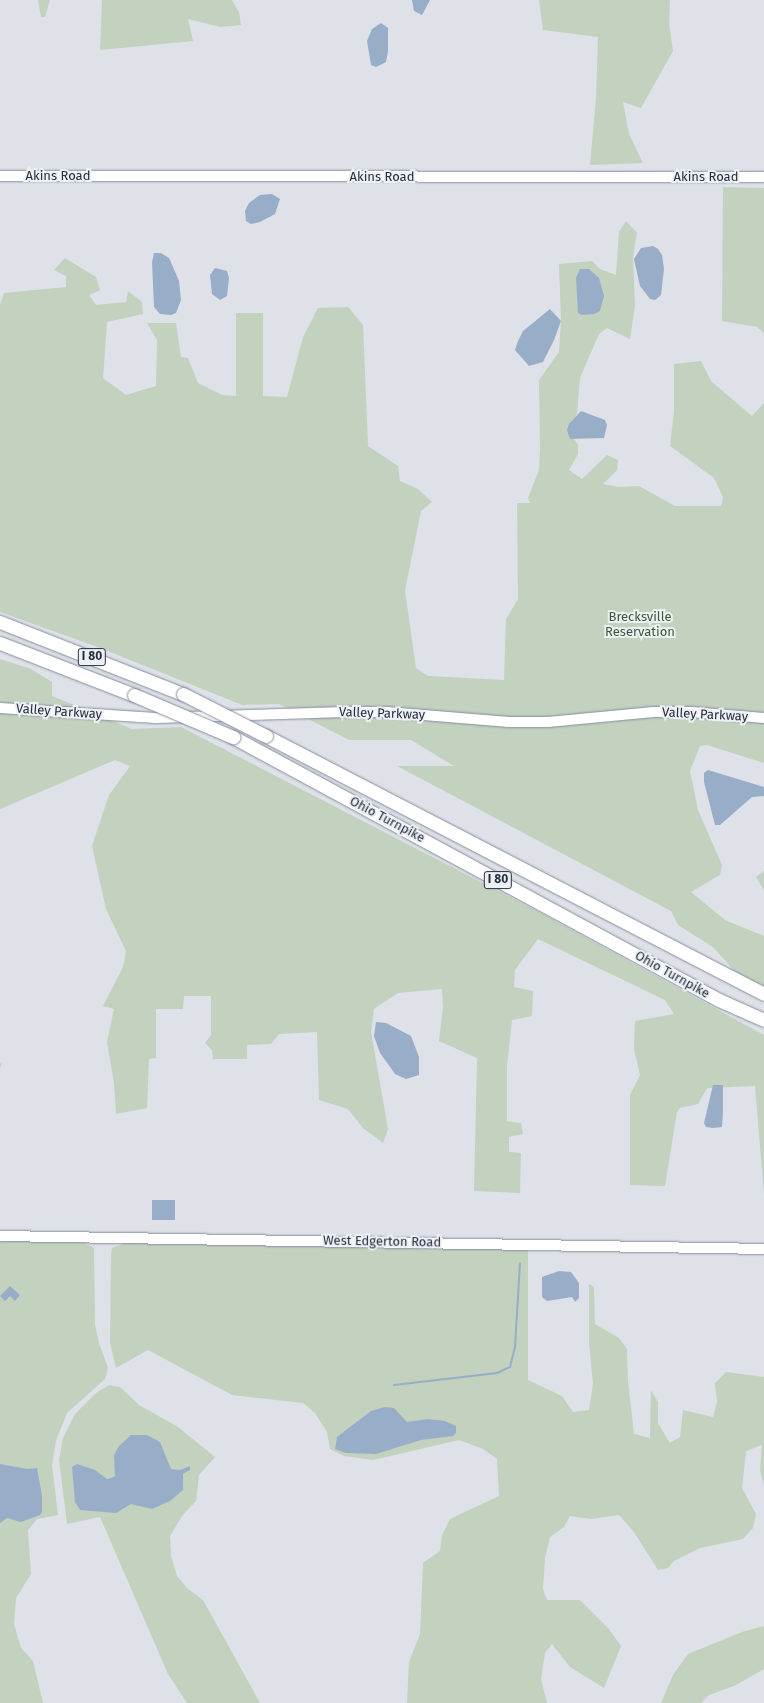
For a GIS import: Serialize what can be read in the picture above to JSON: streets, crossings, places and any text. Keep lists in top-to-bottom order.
{
  "streets": {
    "highway": ["I 80", "Ohio Turnpike"],
    "street": ["Akins Road", "Valley Parkway", "West Edgerton Road"]
  },
  "parks": ["Brecksville Reservation"]
}
